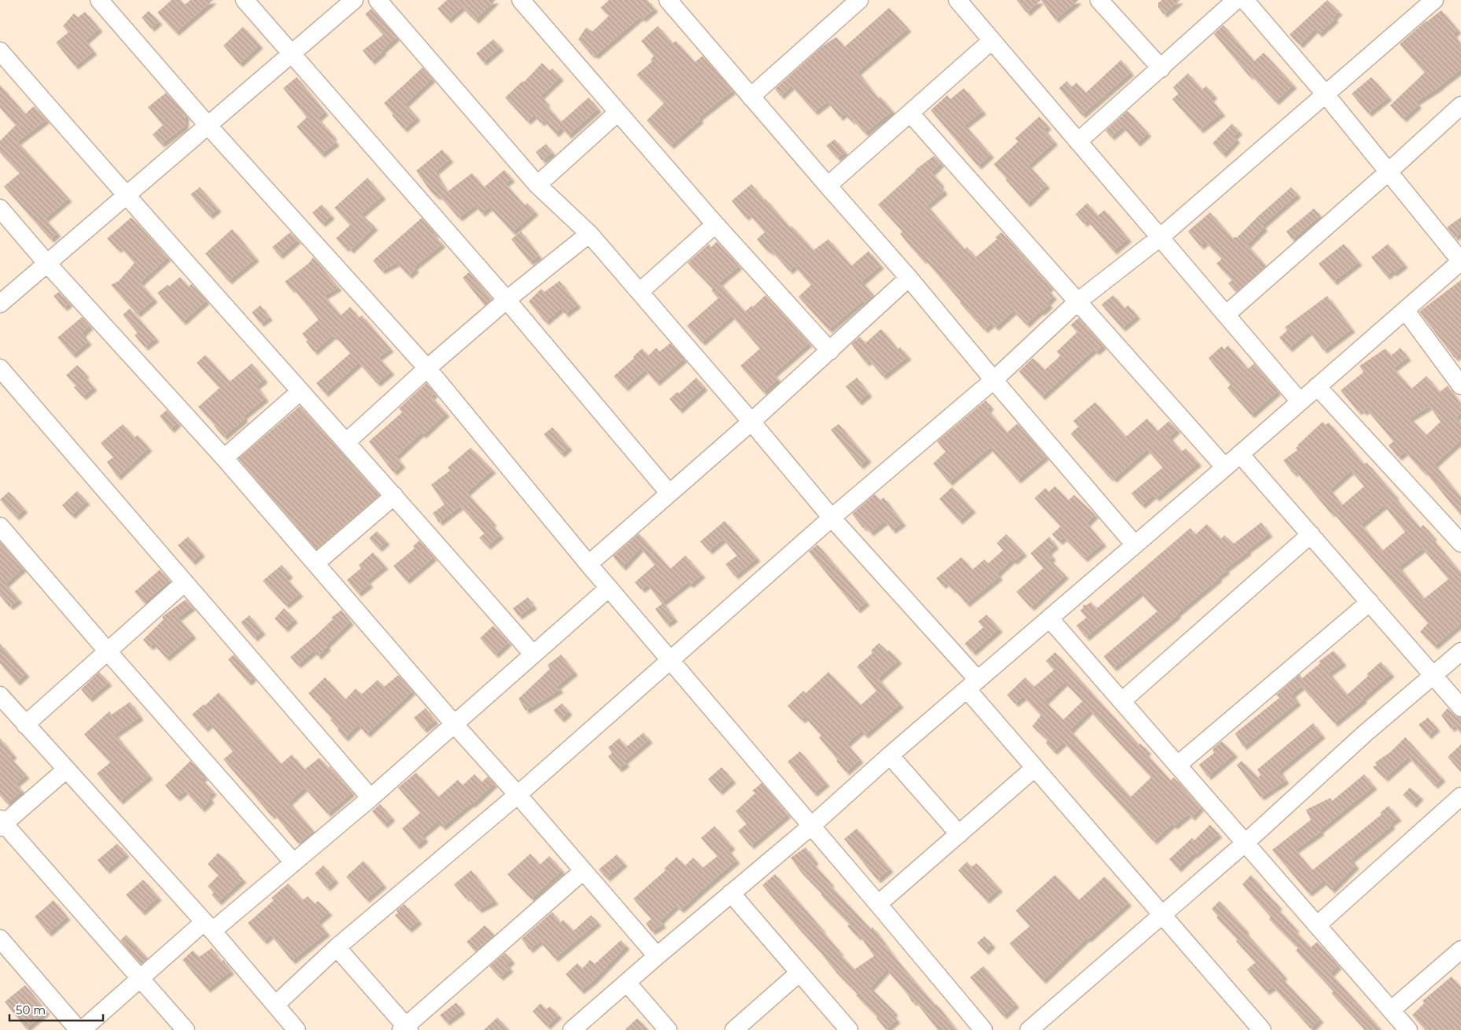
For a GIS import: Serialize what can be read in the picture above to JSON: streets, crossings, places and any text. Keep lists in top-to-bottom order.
{
  "scale_bar": "50 m"
}
